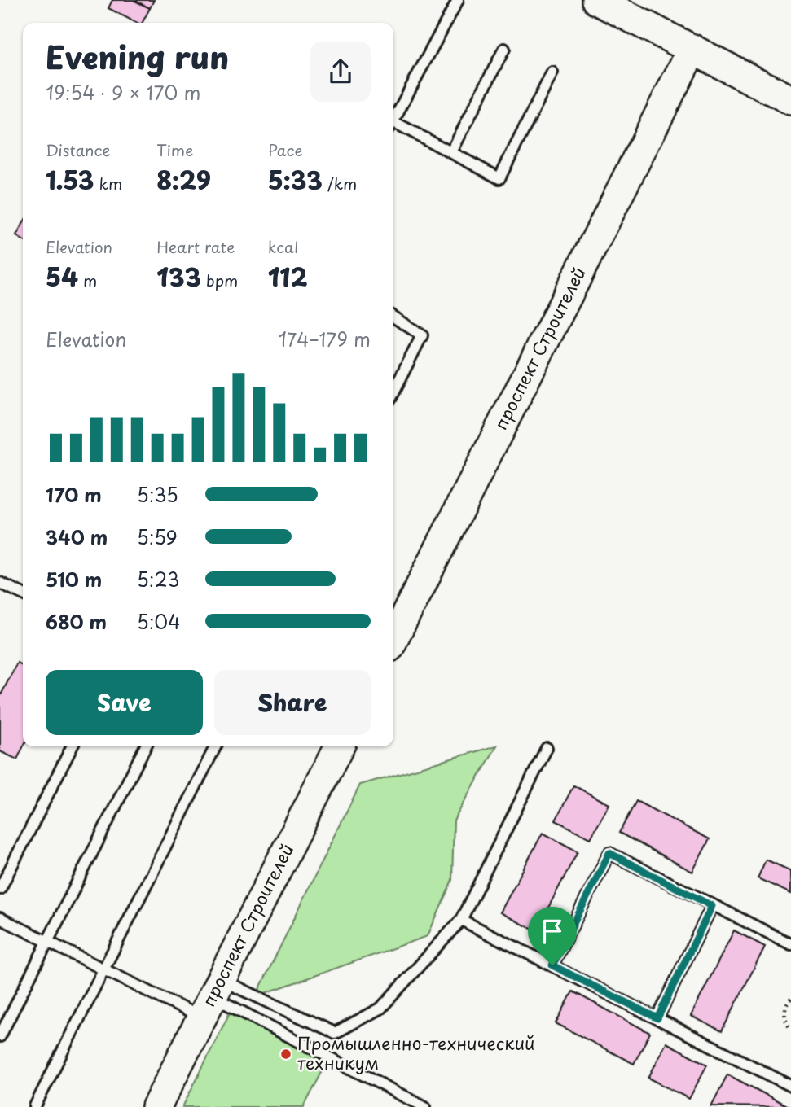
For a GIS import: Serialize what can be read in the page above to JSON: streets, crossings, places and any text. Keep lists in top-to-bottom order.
{
  "streets": {
    "street": ["проспект Строителей"]
  },
  "places": ["Промышленно-технический техникум"],
  "page": {
    "heading": ["Evening run", "19:54 · 9 × 170 m"],
    "stats": [
      ["Distance", "1.53 km"],
      ["Time", "8:29"],
      ["Pace", "5:33 /km"],
      ["Elevation", "54 m"],
      ["Heart rate", "133 bpm"],
      ["kcal", "112"]
    ],
    "chart": ["Elevation", "174–179 m"],
    "list": [
      {
        "name": "170 m",
        "note": "5:35"
      },
      {
        "name": "340 m",
        "note": "5:59"
      },
      {
        "name": "510 m",
        "note": "5:23"
      },
      {
        "name": "680 m",
        "note": "5:04"
      }
    ],
    "buttons": ["Save", "Share"]
  }
}
